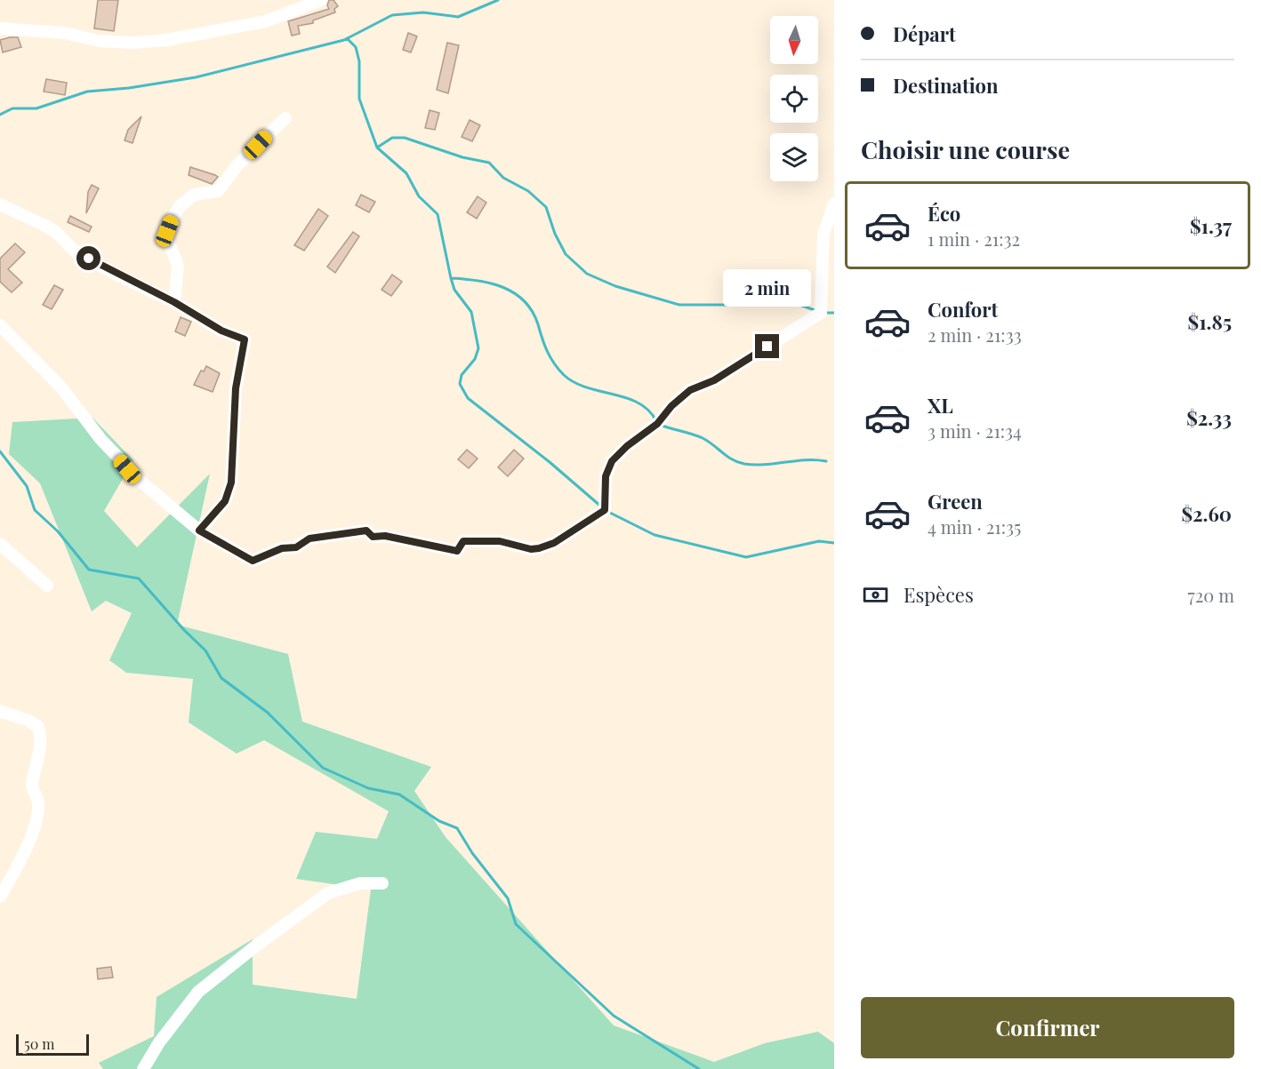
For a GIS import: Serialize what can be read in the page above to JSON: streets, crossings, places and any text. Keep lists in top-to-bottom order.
{
  "scale_bar": "50 m",
  "north": "bottom",
  "page": {
    "banner": ["Départ", "Destination"],
    "heading": "Choisir une course",
    "list": [
      {
        "name": "Éco",
        "note": "1 min · 21:32",
        "value": "$1.37"
      },
      {
        "name": "Confort",
        "note": "2 min · 21:33",
        "value": "$1.85"
      },
      {
        "name": "XL",
        "note": "3 min · 21:34",
        "value": "$2.33"
      },
      {
        "name": "Green",
        "note": "4 min · 21:35",
        "value": "$2.60"
      }
    ],
    "bubble": "2 min",
    "pay": ["Espèces", "720 m"],
    "buttons": "Confirmer",
    "scale": "50 m"
  }
}
